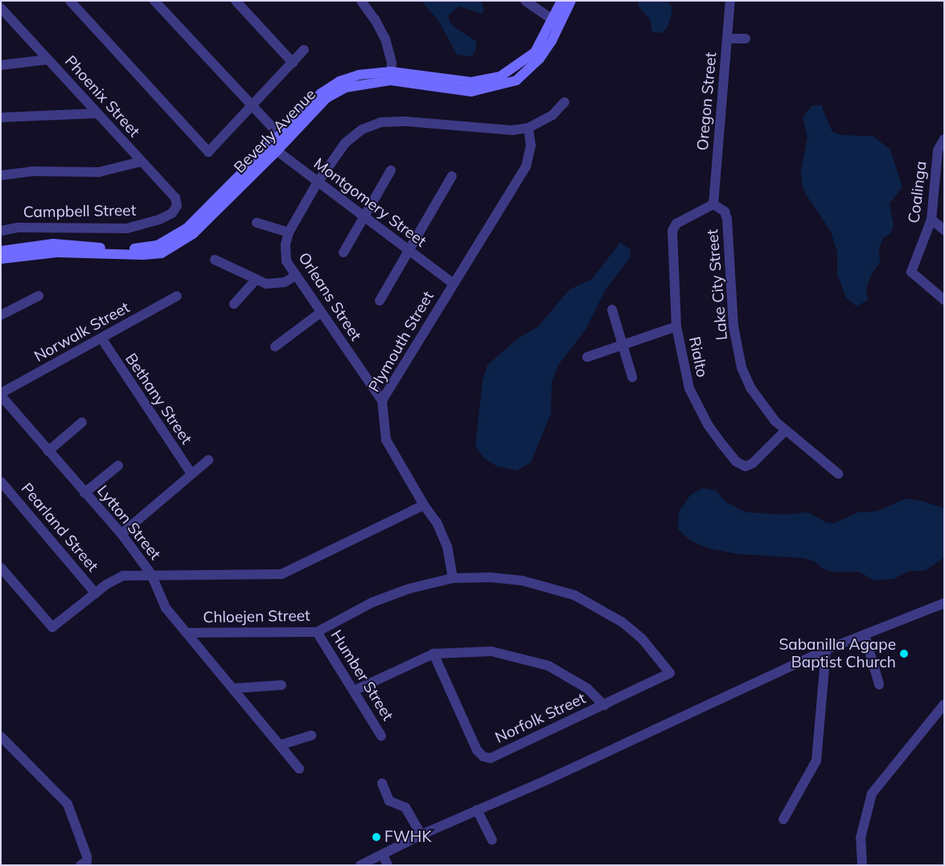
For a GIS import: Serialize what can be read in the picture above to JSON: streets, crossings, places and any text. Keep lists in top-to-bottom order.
{
  "streets": {
    "street": [
      "Phoenix Street",
      "Oregon Street",
      "Beverly Avenue",
      "Coalinga",
      "Montgomery Street",
      "Campbell Street",
      "Lake City Street",
      "Orleans Street",
      "Norwalk Street",
      "Plymouth Street",
      "Rialto",
      "Bethany Street",
      "Lytton Street",
      "Pearland Street",
      "Chloejen Street",
      "Humber Street",
      "Norfolk Street"
    ]
  },
  "crossings": [
    ["Phoenix Street", "Campbell Street"],
    ["Oregon Street", "Lake City Street"],
    ["Oregon Street", "Rialto"],
    ["Beverly Avenue", "Montgomery Street"],
    ["Montgomery Street", "Orleans Street"],
    ["Montgomery Street", "Plymouth Street"],
    ["Lake City Street", "Rialto"],
    ["Orleans Street", "Plymouth Street"],
    ["Norwalk Street", "Bethany Street"],
    ["Norwalk Street", "Lytton Street"],
    ["Plymouth Street", "Chloejen Street"],
    ["Lytton Street", "Chloejen Street"],
    ["Chloejen Street", "Humber Street"],
    ["Chloejen Street", "Norfolk Street"]
  ],
  "places": ["Sabanilla Agape Baptist Church", "FWHK"]
}
